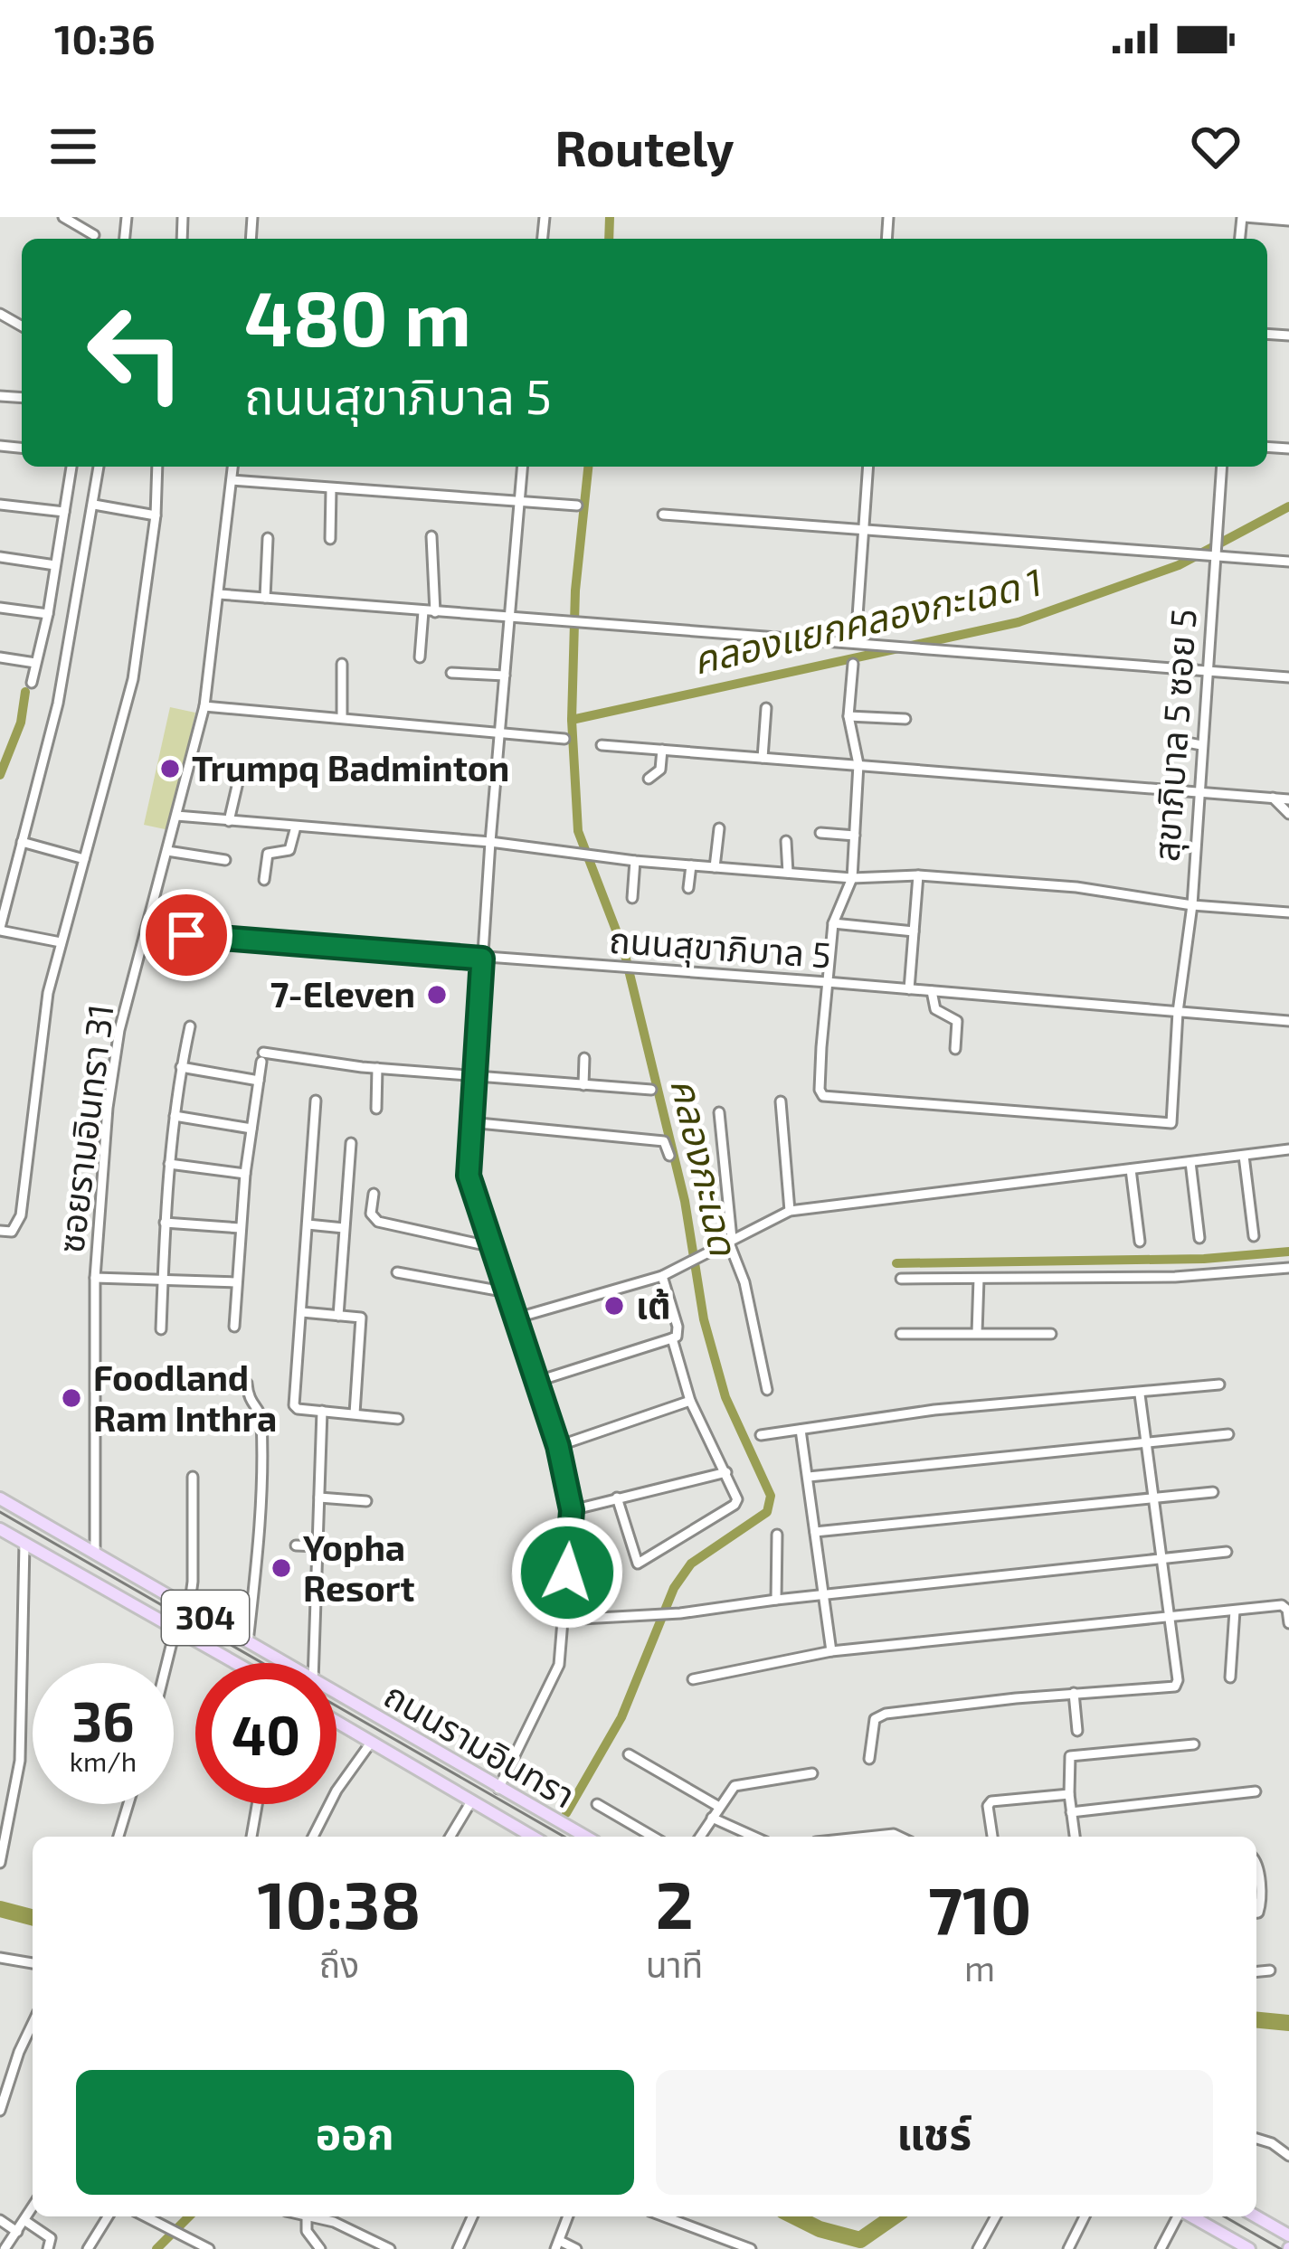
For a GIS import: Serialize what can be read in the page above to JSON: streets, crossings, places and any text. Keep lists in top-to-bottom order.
{
  "streets": {
    "main road": ["304", "ถนนรามอินทรา"],
    "street": ["สุขาภิบาล 5 ซอย 5", "ถนนสุขาภิบาล 5", "ซอยรามอินทรา 31"]
  },
  "crossings": [
    ["สุขาภิบาล 5 ซอย 5", "ถนนสุขาภิบาล 5"],
    ["ถนนสุขาภิบาล 5", "ซอยรามอินทรา 31"],
    ["ซอยรามอินทรา 31", "ถนนรามอินทรา"]
  ],
  "water": ["คลองแยกคลองกะเฉด 1", "คลองกะเฉด"],
  "places": [
    "Trumpq Badminton",
    "7-Eleven",
    "เต้",
    "Foodland Ram Inthra",
    "Yopha Resort"
  ],
  "page": {
    "status": "10:36",
    "header": "Routely",
    "turn": ["480 m", "ถนนสุขาภิบาล 5"],
    "speed": "36 km/h",
    "limit": "40",
    "eta": [
      "10:38",
      "ถึง",
      "2",
      "นาที",
      "710",
      "m"
    ],
    "buttons": ["ออก", "แชร์"]
  }
}
